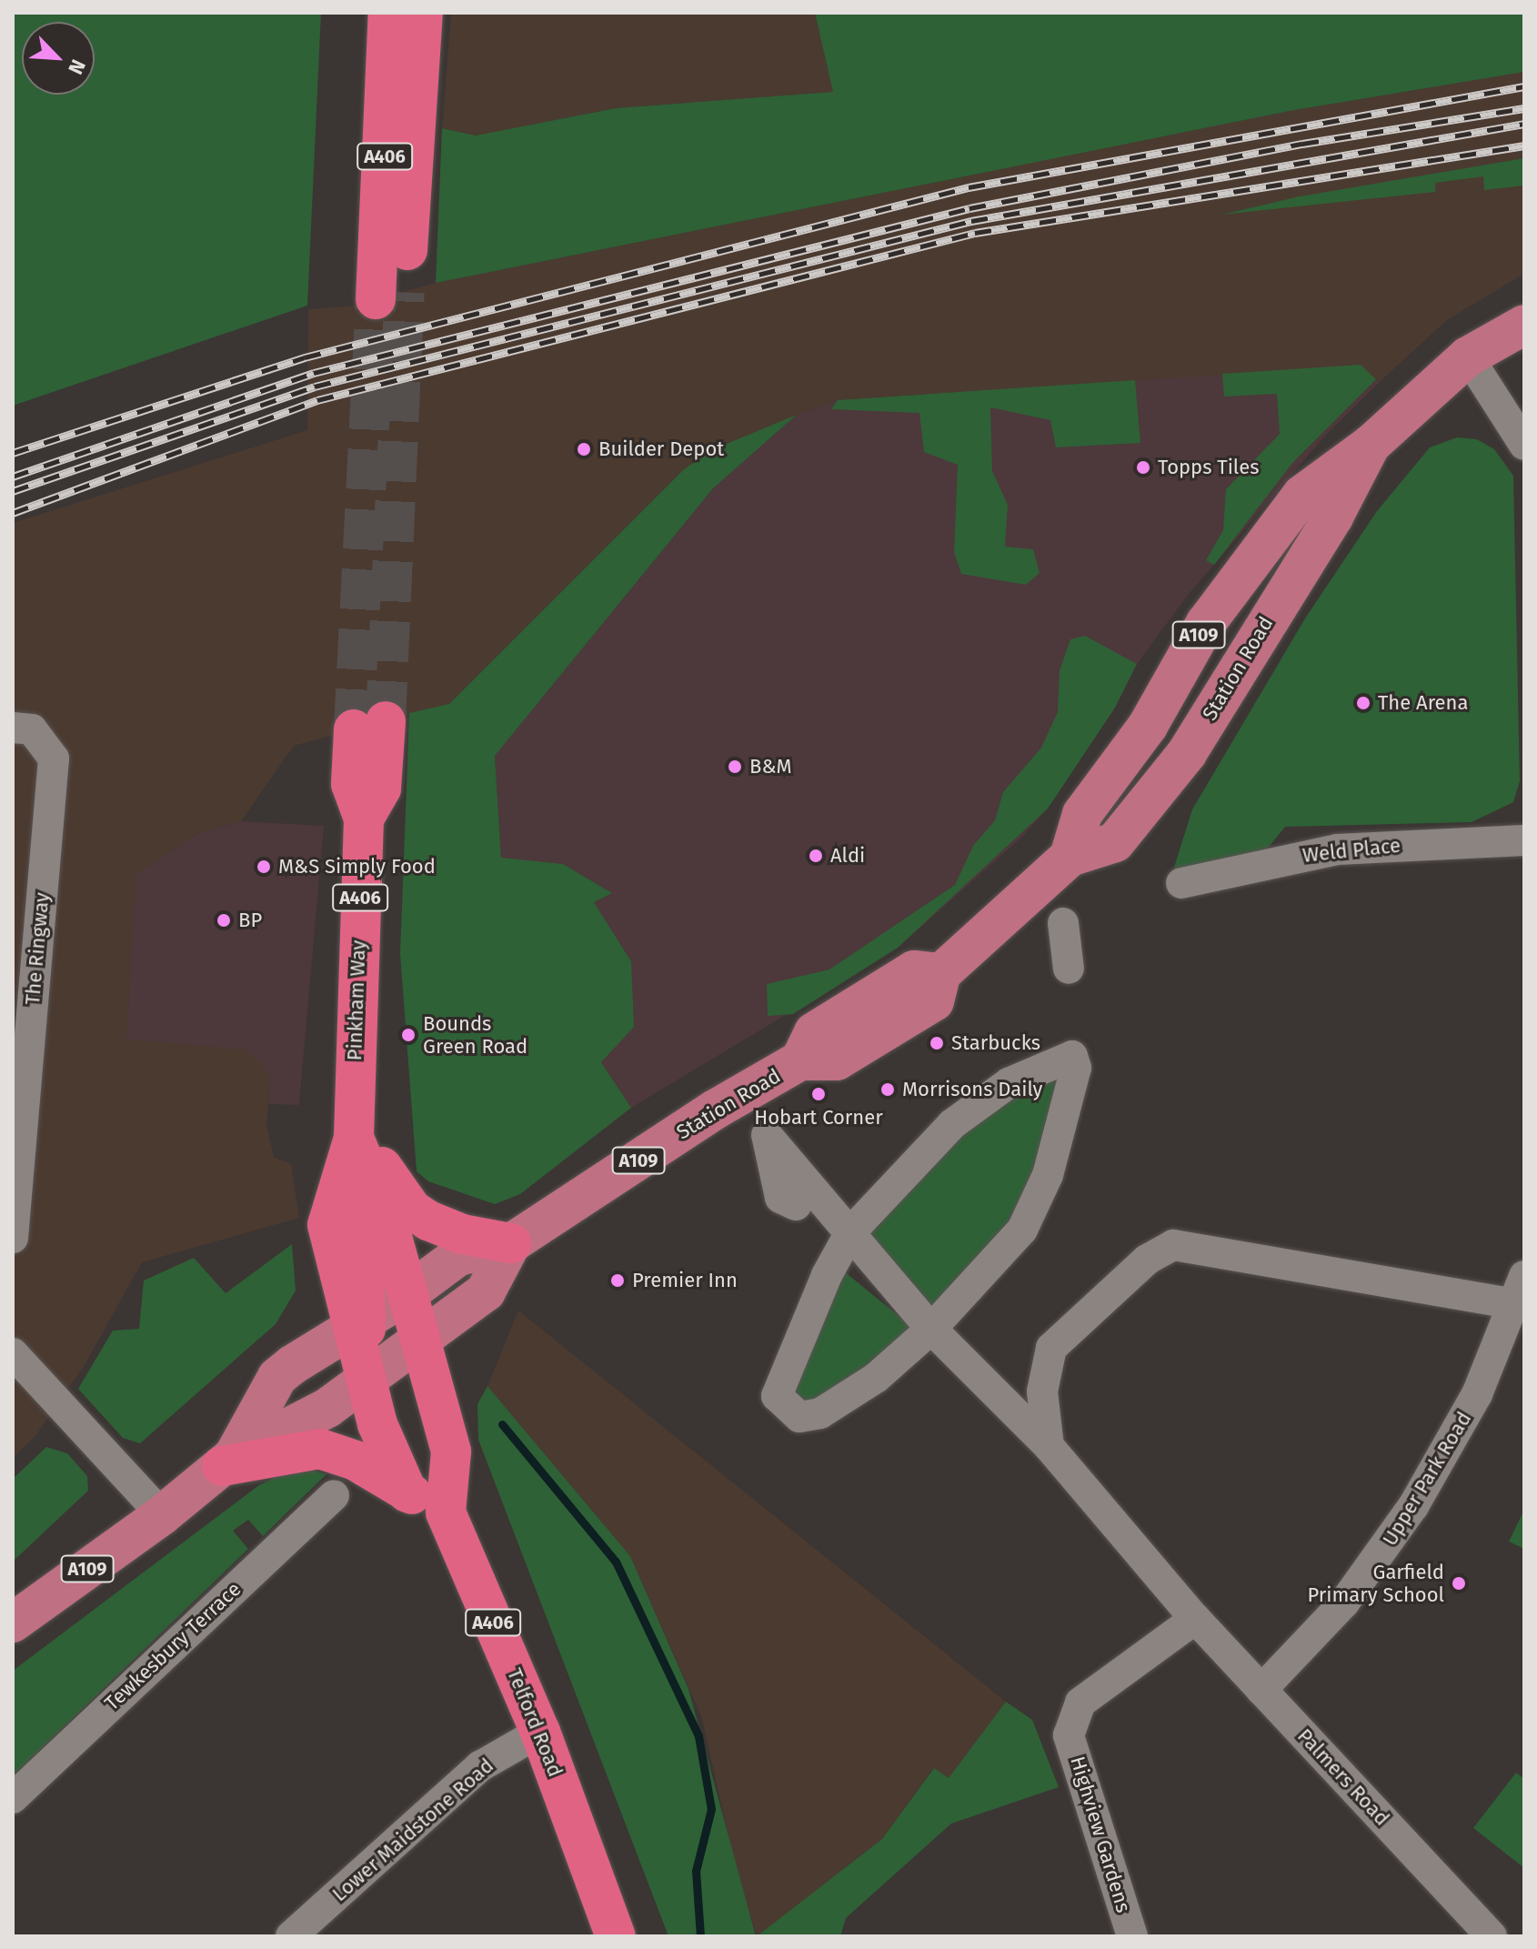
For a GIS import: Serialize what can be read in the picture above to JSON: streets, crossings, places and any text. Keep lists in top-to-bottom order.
{
  "streets": {
    "highway": ["A406", "Pinkham Way", "Telford Road"],
    "main road": ["A109", "Station Road"],
    "street": [
      "Weld Place",
      "The Ringway",
      "Upper Park Road",
      "Tewkesbury Terrace",
      "Palmers Road",
      "Lower Maidstone Road",
      "Highview Gardens"
    ]
  },
  "crossings": [
    ["A406", "A109"],
    ["A406", "Station Road"],
    ["A406", "Pinkham Way"],
    ["A406", "Telford Road"],
    ["A109", "Station Road"],
    ["A109", "Pinkham Way"],
    ["A109", "Telford Road"],
    ["Station Road", "Pinkham Way"],
    ["Station Road", "Telford Road"],
    ["Upper Park Road", "Palmers Road"],
    ["Telford Road", "Lower Maidstone Road"],
    ["Palmers Road", "Highview Gardens"]
  ],
  "places": [
    "Builder Depot",
    "Topps Tiles",
    "The Arena",
    "B&M",
    "Aldi",
    "M&S Simply Food",
    "BP",
    "Bounds Green Road",
    "Starbucks",
    "Morrisons Daily",
    "Hobart Corner",
    "Premier Inn",
    "Garfield Primary School"
  ],
  "north": "bottom right"
}
